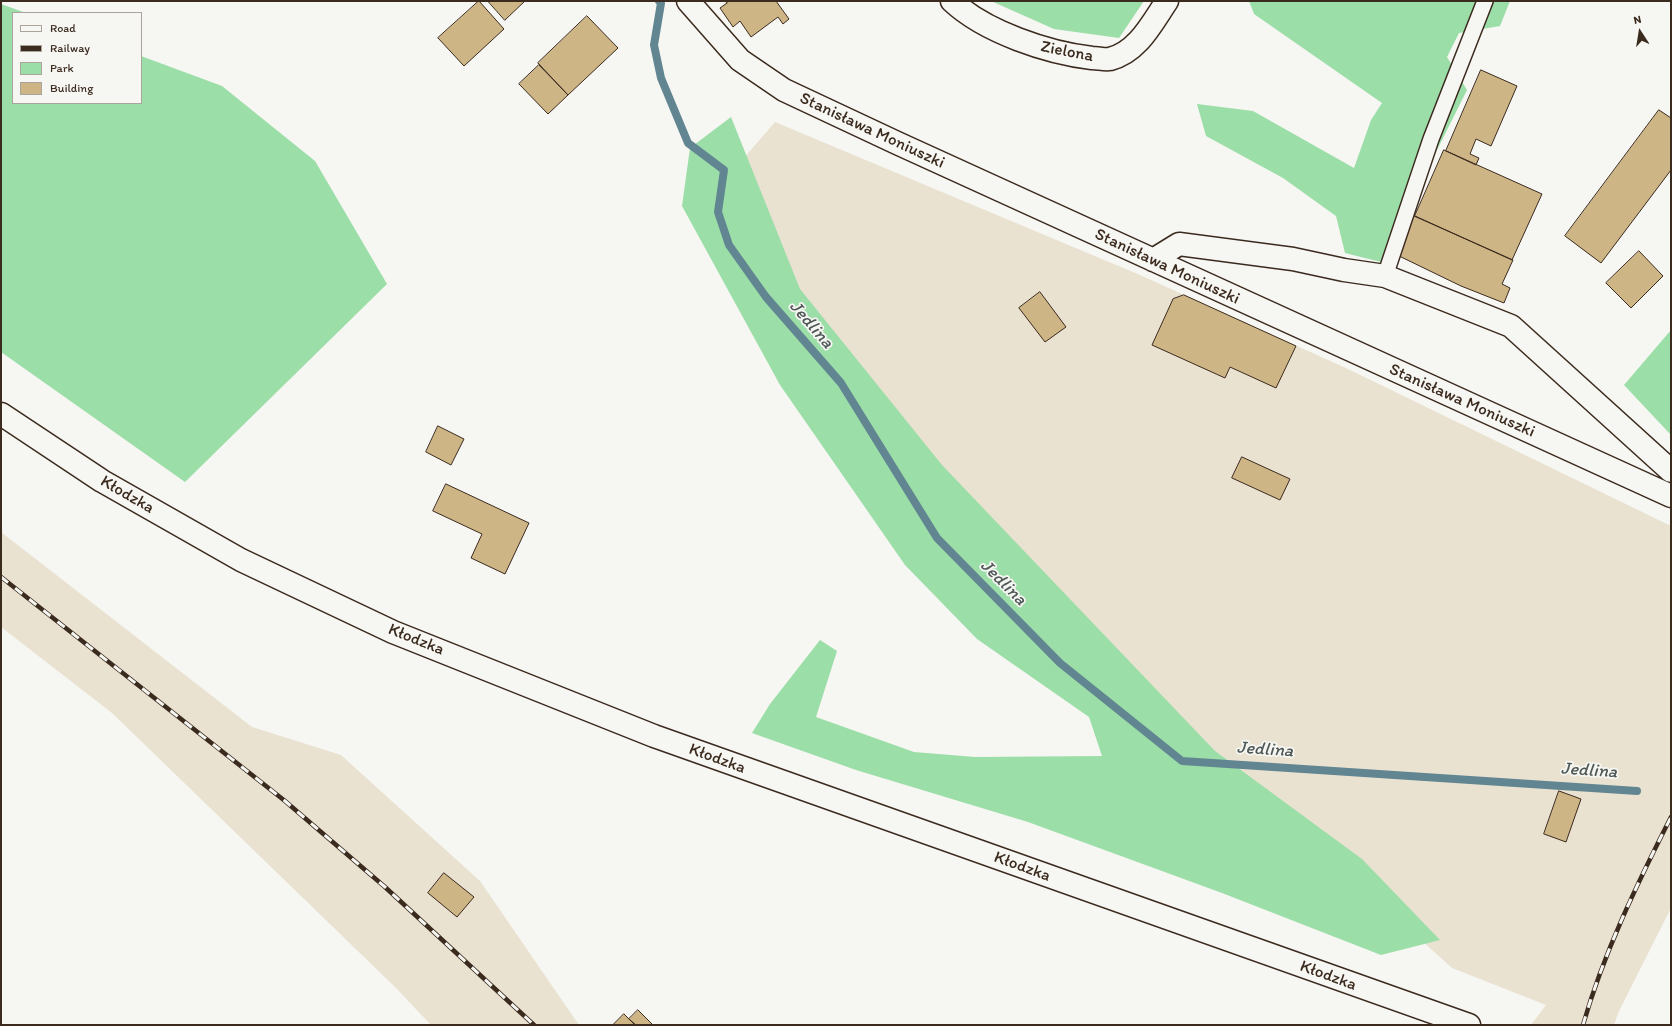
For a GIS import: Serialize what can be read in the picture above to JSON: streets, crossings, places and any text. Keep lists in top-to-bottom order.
{
  "streets": {
    "street": ["Zielona", "Stanisława Moniuszki", "Kłodzka"]
  },
  "water": ["Jedlina"],
  "legend": [
    "Road",
    "Railway",
    "Park",
    "Building"
  ],
  "north": "top"
}
